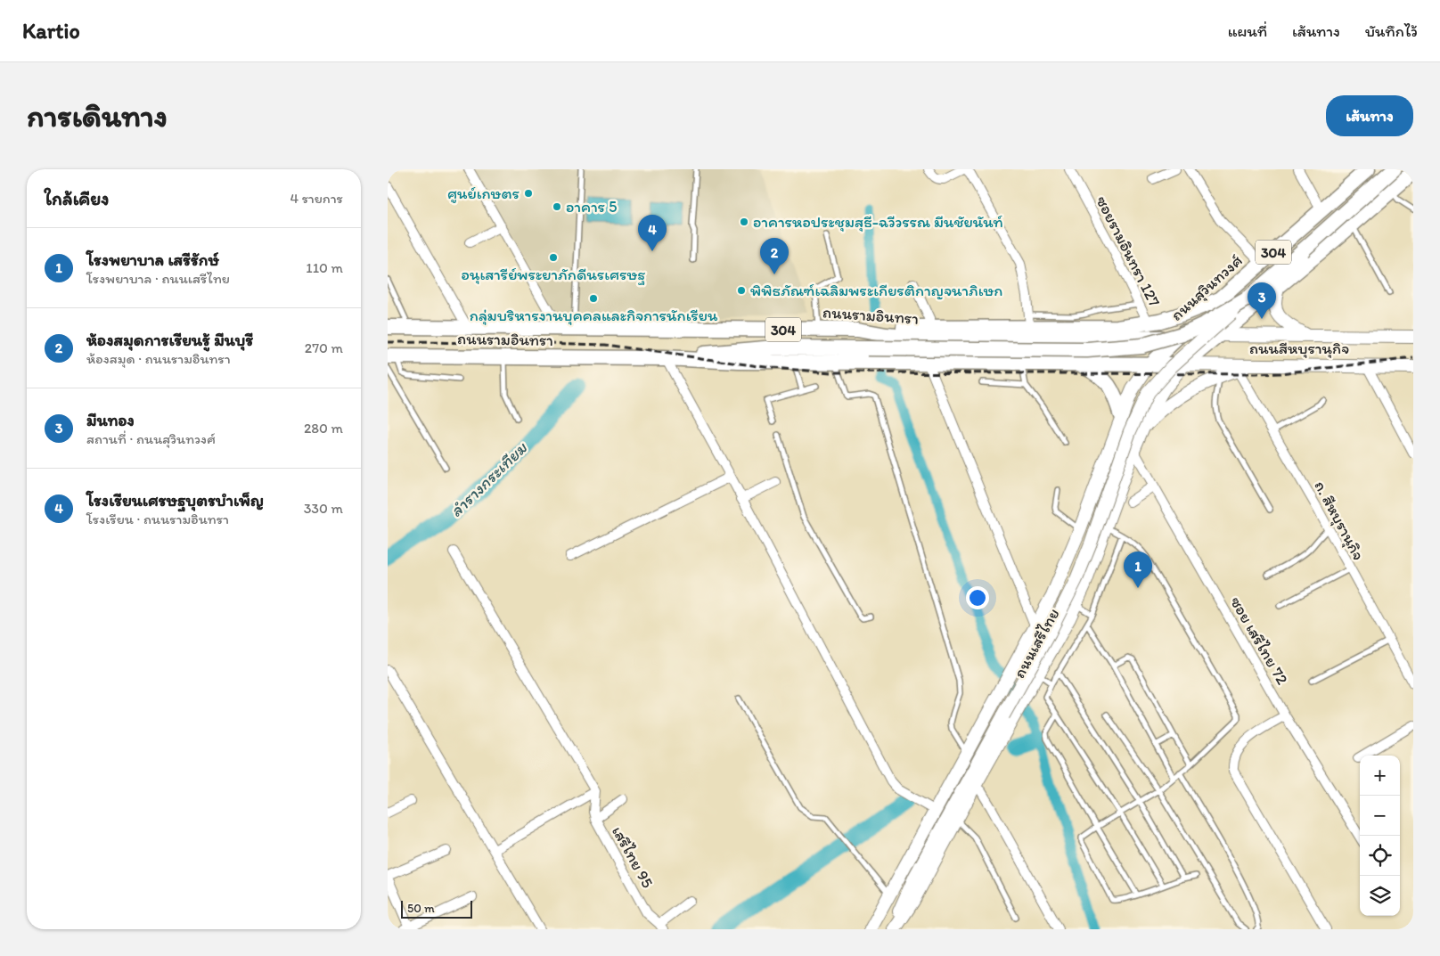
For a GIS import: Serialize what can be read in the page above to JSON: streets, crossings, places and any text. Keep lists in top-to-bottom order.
{
  "streets": {
    "highway": ["304", "ถนนสุวินทวงศ์", "ถนนรามอินทรา"],
    "main road": ["ถนนสีหบุรานุกิจ", "ถนนเสรีไทย"],
    "street": [
      "ซอยรามอินทรา 127",
      "ถ. สีหบุรานุกิจ",
      "ซอย เสรีไทย 72",
      "เสรีไทย 95"
    ]
  },
  "crossings": [
    ["304", "ถนนรามอินทรา"],
    ["304", "ถนนสีหบุรานุกิจ"],
    ["304", "ถนนเสรีไทย"],
    ["ถนนสุวินทวงศ์", "ถนนรามอินทรา"],
    ["ถนนสุวินทวงศ์", "ถนนเสรีไทย"],
    ["ถนนรามอินทรา", "ถนนสีหบุรานุกิจ"],
    ["ถนนรามอินทรา", "ถนนเสรีไทย"],
    ["ถนนสีหบุรานุกิจ", "ถนนเสรีไทย"],
    ["ซอย เสรีไทย 72", "ถนนเสรีไทย"]
  ],
  "water": ["ลำรางกระเทียม"],
  "places": [
    "ศูนย์เกษตร",
    "อาคาร 5",
    "อาคารหอประชุมสุธี-ฉวีวรรณ มีนชัยนันท์",
    "อนุเสารีย์พระยาภักดีนรเศรษฐ",
    "พิพิธภัณฑ์เฉลิมพระเกียรติกาญจนาภิเษก",
    "กลุ่มบริหารงานบุคคลและกิจการนักเรียน"
  ],
  "scale_bar": "50 m",
  "page": {
    "header": "Kartio",
    "nav": ["แผนที่", "เส้นทาง", "บันทึกไว้"],
    "buttons": "เส้นทาง",
    "title": "การเดินทาง",
    "heading": ["ใกล้เคียง", "4 รายการ"],
    "pins": [
      "4",
      "2",
      "3",
      "1"
    ],
    "list": [
      {
        "mark": "1",
        "name": "โรงพยาบาล เสรีรักษ์",
        "note": "โรงพยาบาล · ถนนเสรีไทย",
        "value": "110 m"
      },
      {
        "mark": "2",
        "name": "ห้องสมุดการเรียนรู้ มีนบุรี",
        "note": "ห้องสมุด · ถนนรามอินทรา",
        "value": "270 m"
      },
      {
        "mark": "3",
        "name": "มีนทอง",
        "note": "สถานที่ · ถนนสุวินทวงศ์",
        "value": "280 m"
      },
      {
        "mark": "4",
        "name": "โรงเรียนเศรษฐบุตรบำเพ็ญ",
        "note": "โรงเรียน · ถนนรามอินทรา",
        "value": "330 m"
      }
    ],
    "map_buttons": ["+", "−"],
    "scale": "50 m"
  }
}
